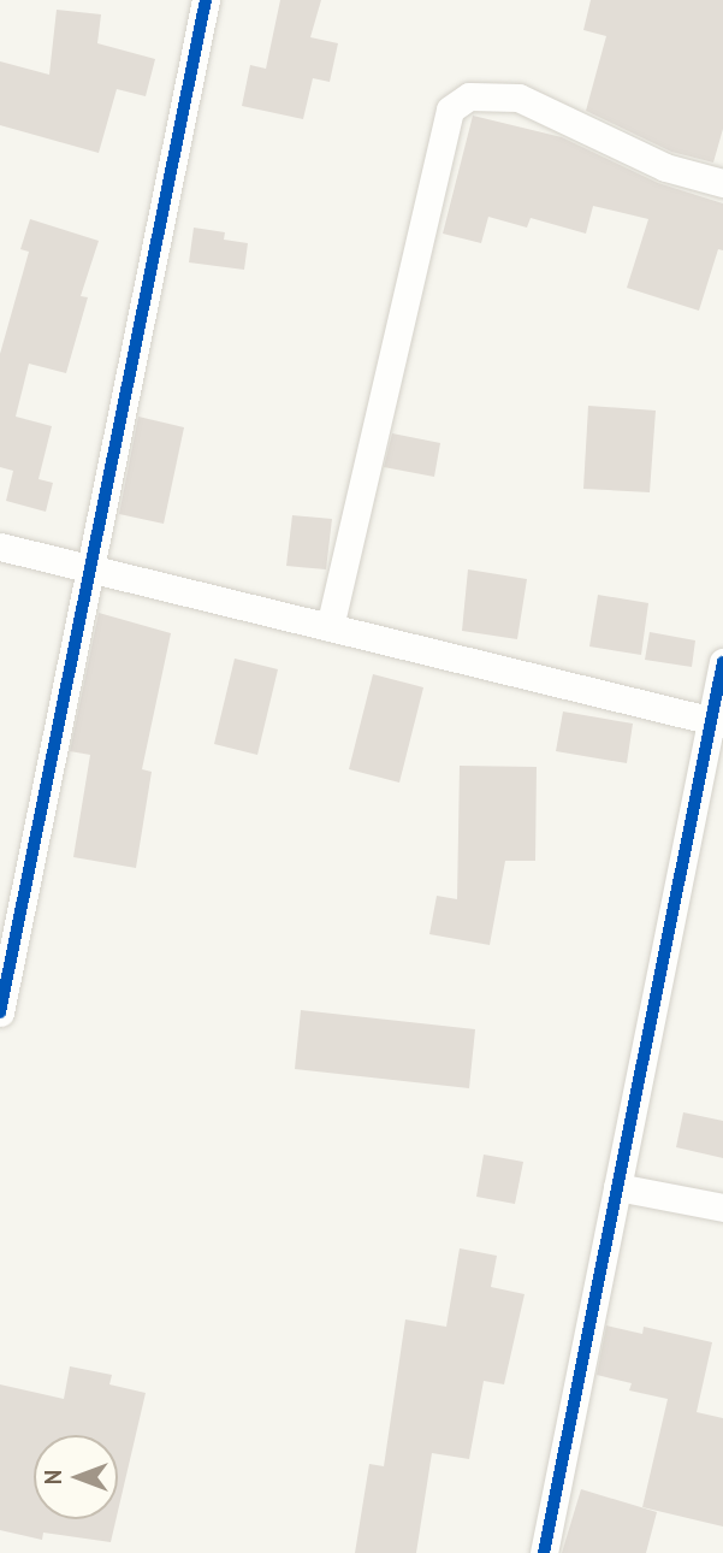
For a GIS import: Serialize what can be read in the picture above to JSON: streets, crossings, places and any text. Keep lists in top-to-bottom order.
{
  "north": "left"
}
